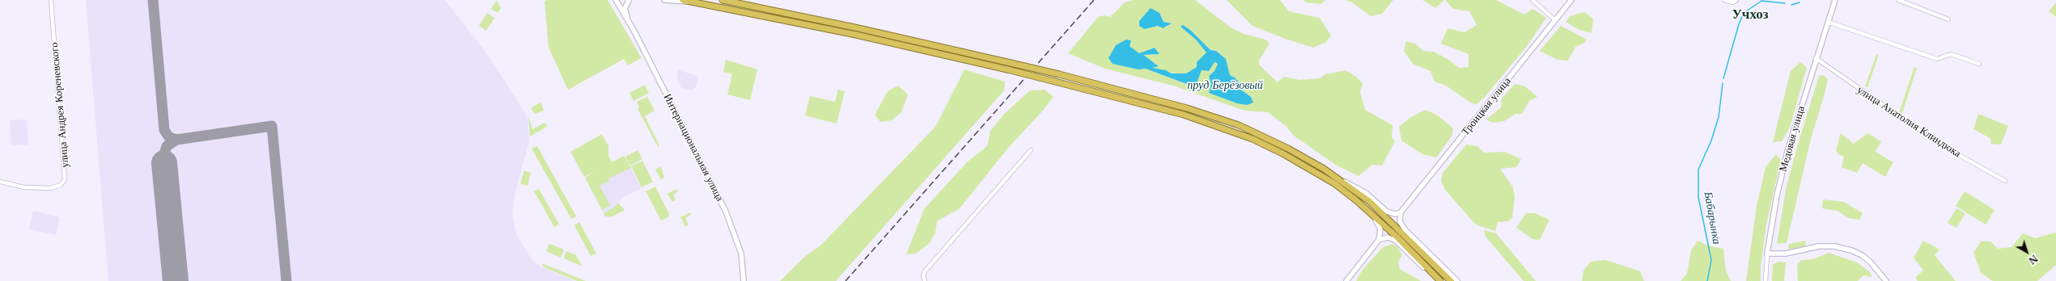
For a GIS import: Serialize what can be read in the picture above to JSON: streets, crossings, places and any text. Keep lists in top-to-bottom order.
{
  "streets": {
    "street": [
      "улица Андрея Кореневского",
      "Троицкая улица",
      "улица Анатолия Клиндюка",
      "Медовая улица",
      "Интернациональная улица"
    ]
  },
  "crossings": [
    ["улица Анатолия Клиндюка", "Медовая улица"]
  ],
  "districts": ["Учхоз"],
  "water": ["пруд Берёзовый", "Бабарынка"],
  "north": "bottom right"
}
